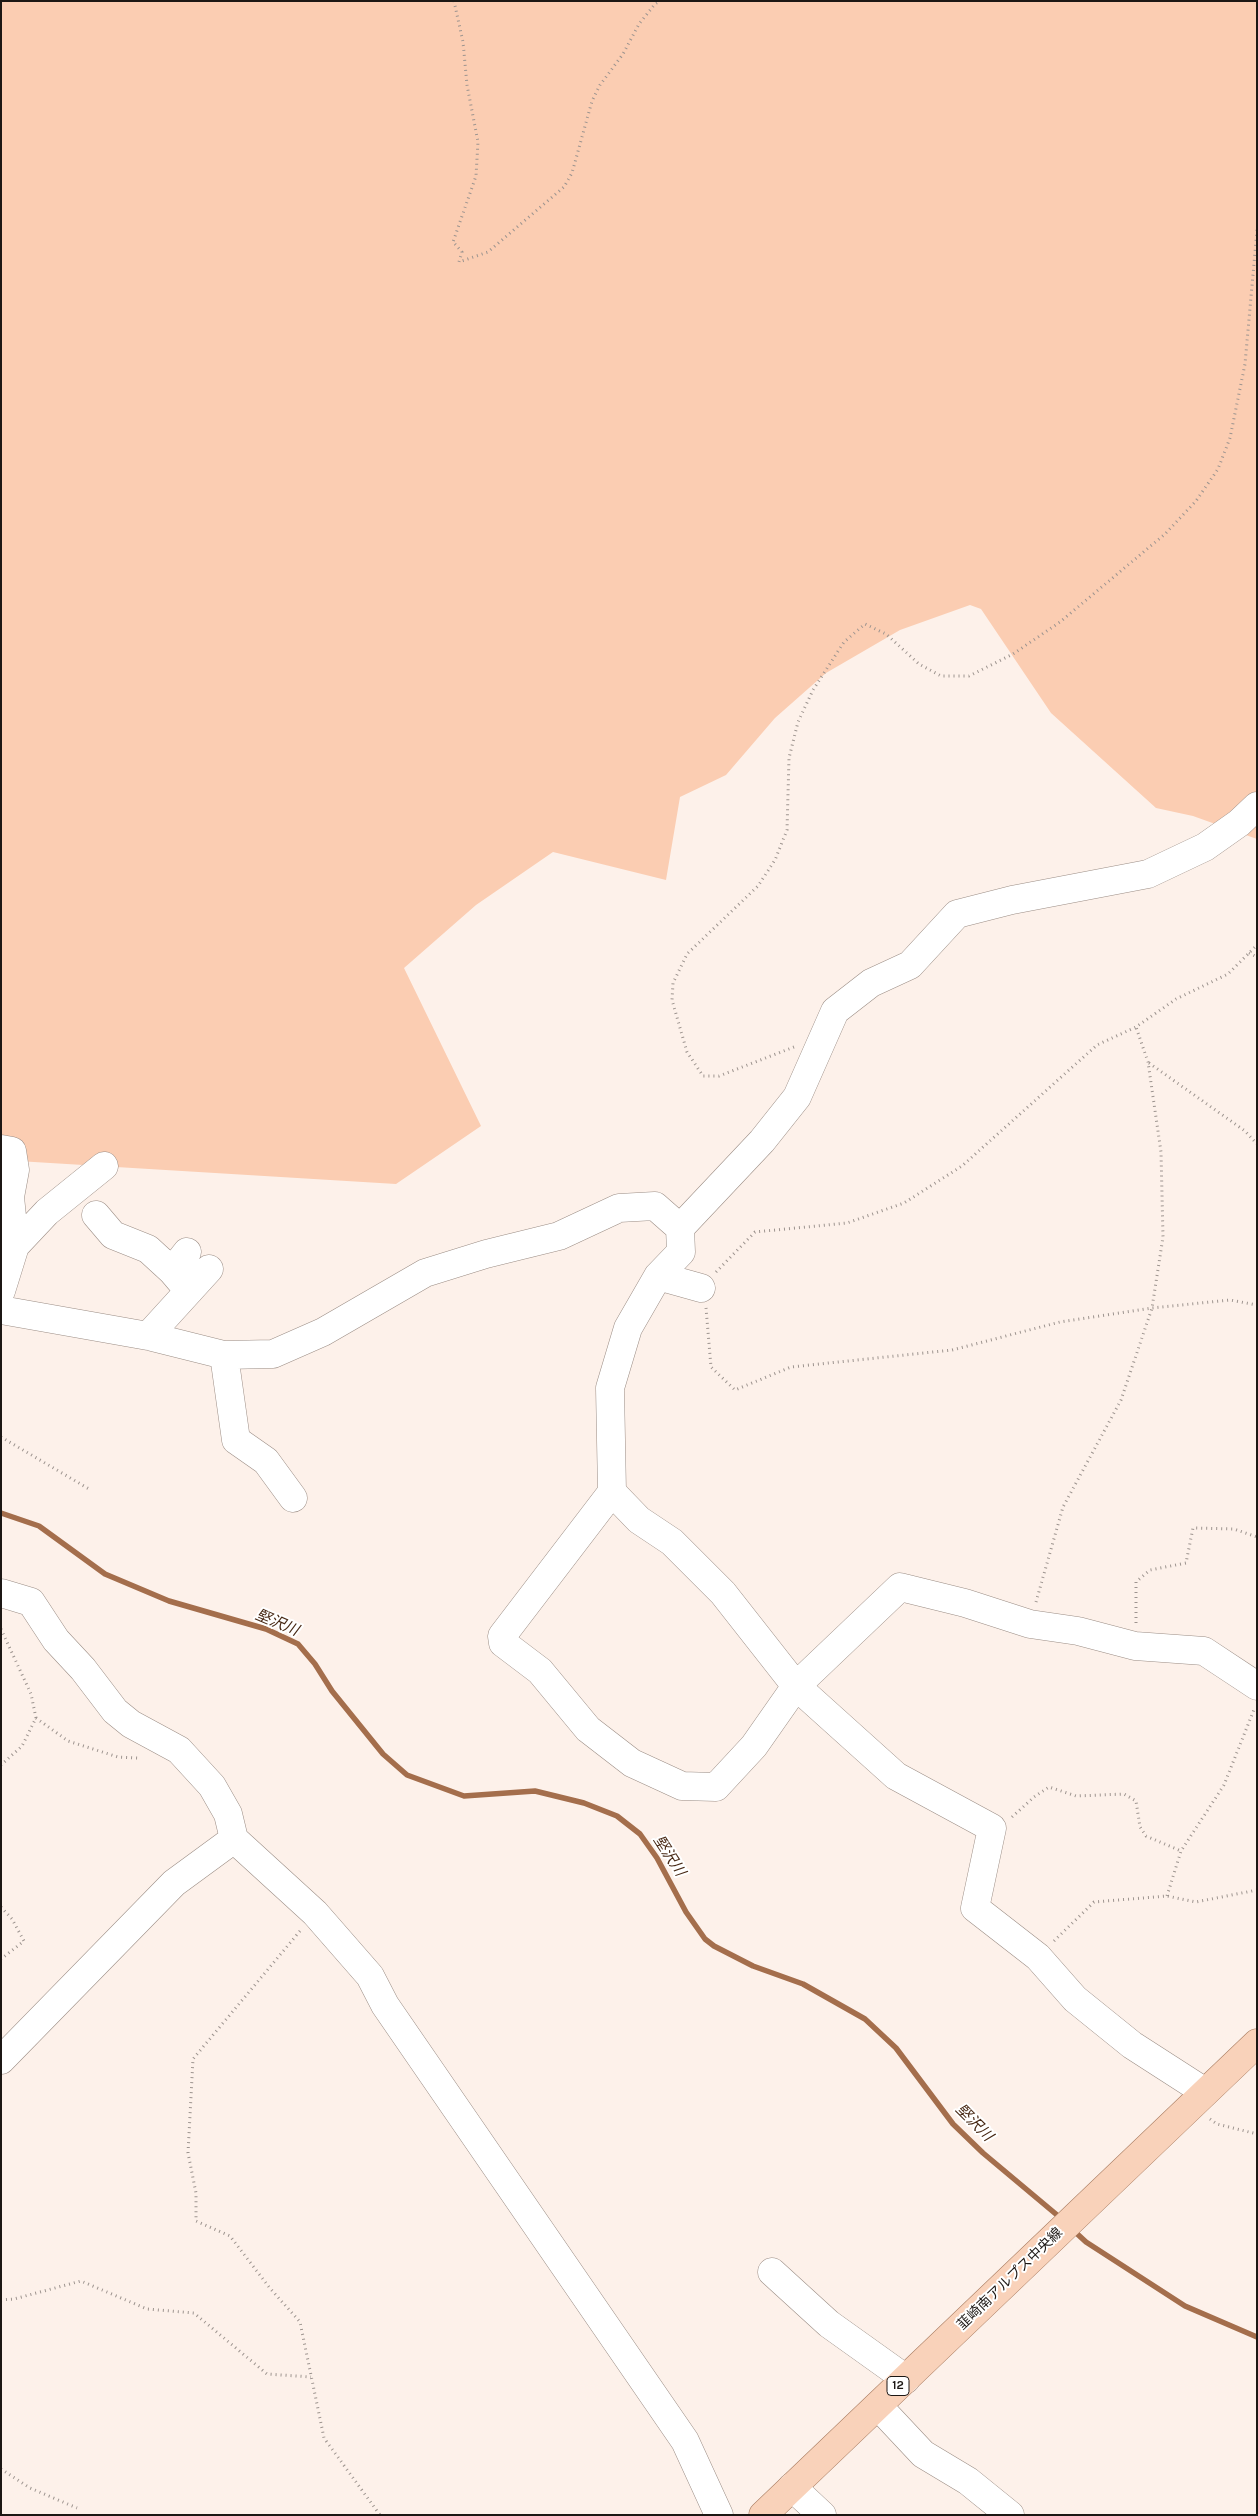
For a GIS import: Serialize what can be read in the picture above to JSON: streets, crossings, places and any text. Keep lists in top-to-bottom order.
{
  "streets": {
    "main road": ["韮崎南アルプス中央線", "12"]
  },
  "water": ["堅沢川"]
}
